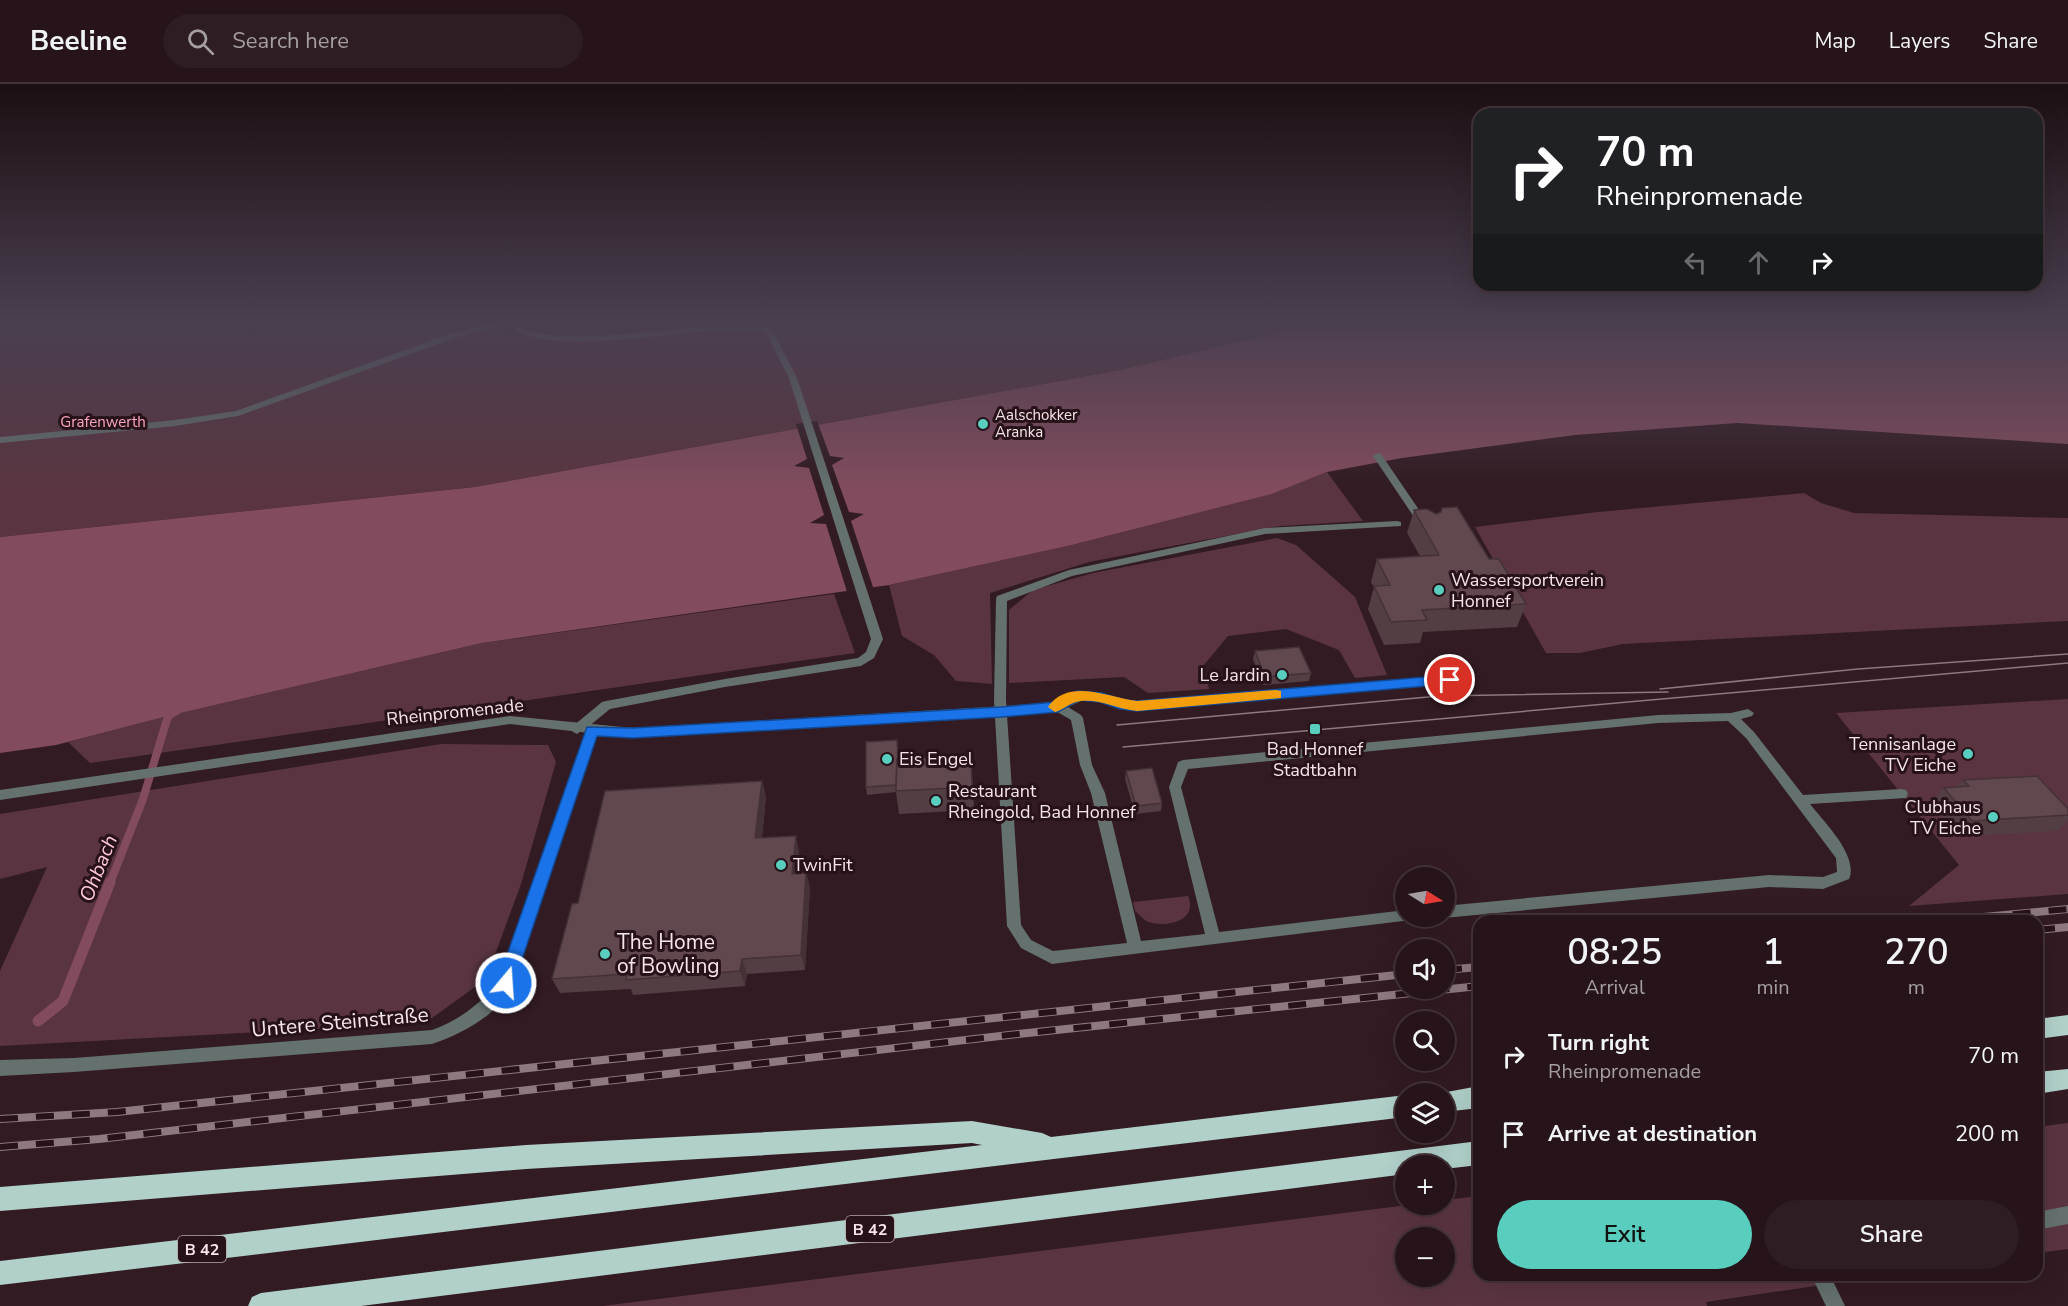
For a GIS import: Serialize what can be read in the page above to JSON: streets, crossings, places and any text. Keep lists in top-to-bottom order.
{
  "streets": {
    "highway": ["B 42"],
    "street": ["Rheinpromenade", "Untere Steinstraße"]
  },
  "crossings": [
    ["Rheinpromenade", "Untere Steinstraße"]
  ],
  "water": ["Ohbach"],
  "parks": ["Grafenwerth"],
  "places": {
    "other": [
      "Aalschokker Aranka",
      "Wassersportverein Honnef",
      "Le Jardin",
      "Tennisanlage TV Eiche",
      "Eis Engel",
      "Restaurant Rheingold, Bad Honnef",
      "Clubhaus TV Eiche",
      "TwinFit",
      "The Home of Bowling"
    ],
    "transit": ["Bad Honnef Stadtbahn"]
  },
  "north": "right",
  "page": {
    "header": "Beeline",
    "search": "Search here",
    "nav": ["Map", "Layers", "Share"],
    "turn": ["70 m", "Rheinpromenade"],
    "map_buttons": ["+", "−"],
    "eta": [
      "08:25",
      "Arrival",
      "1",
      "min",
      "270",
      "m"
    ],
    "list": [
      {
        "name": "Turn right",
        "note": "Rheinpromenade",
        "value": "70 m"
      },
      {
        "name": "Arrive at destination",
        "value": "200 m"
      }
    ],
    "buttons": ["Exit", "Share"]
  }
}
